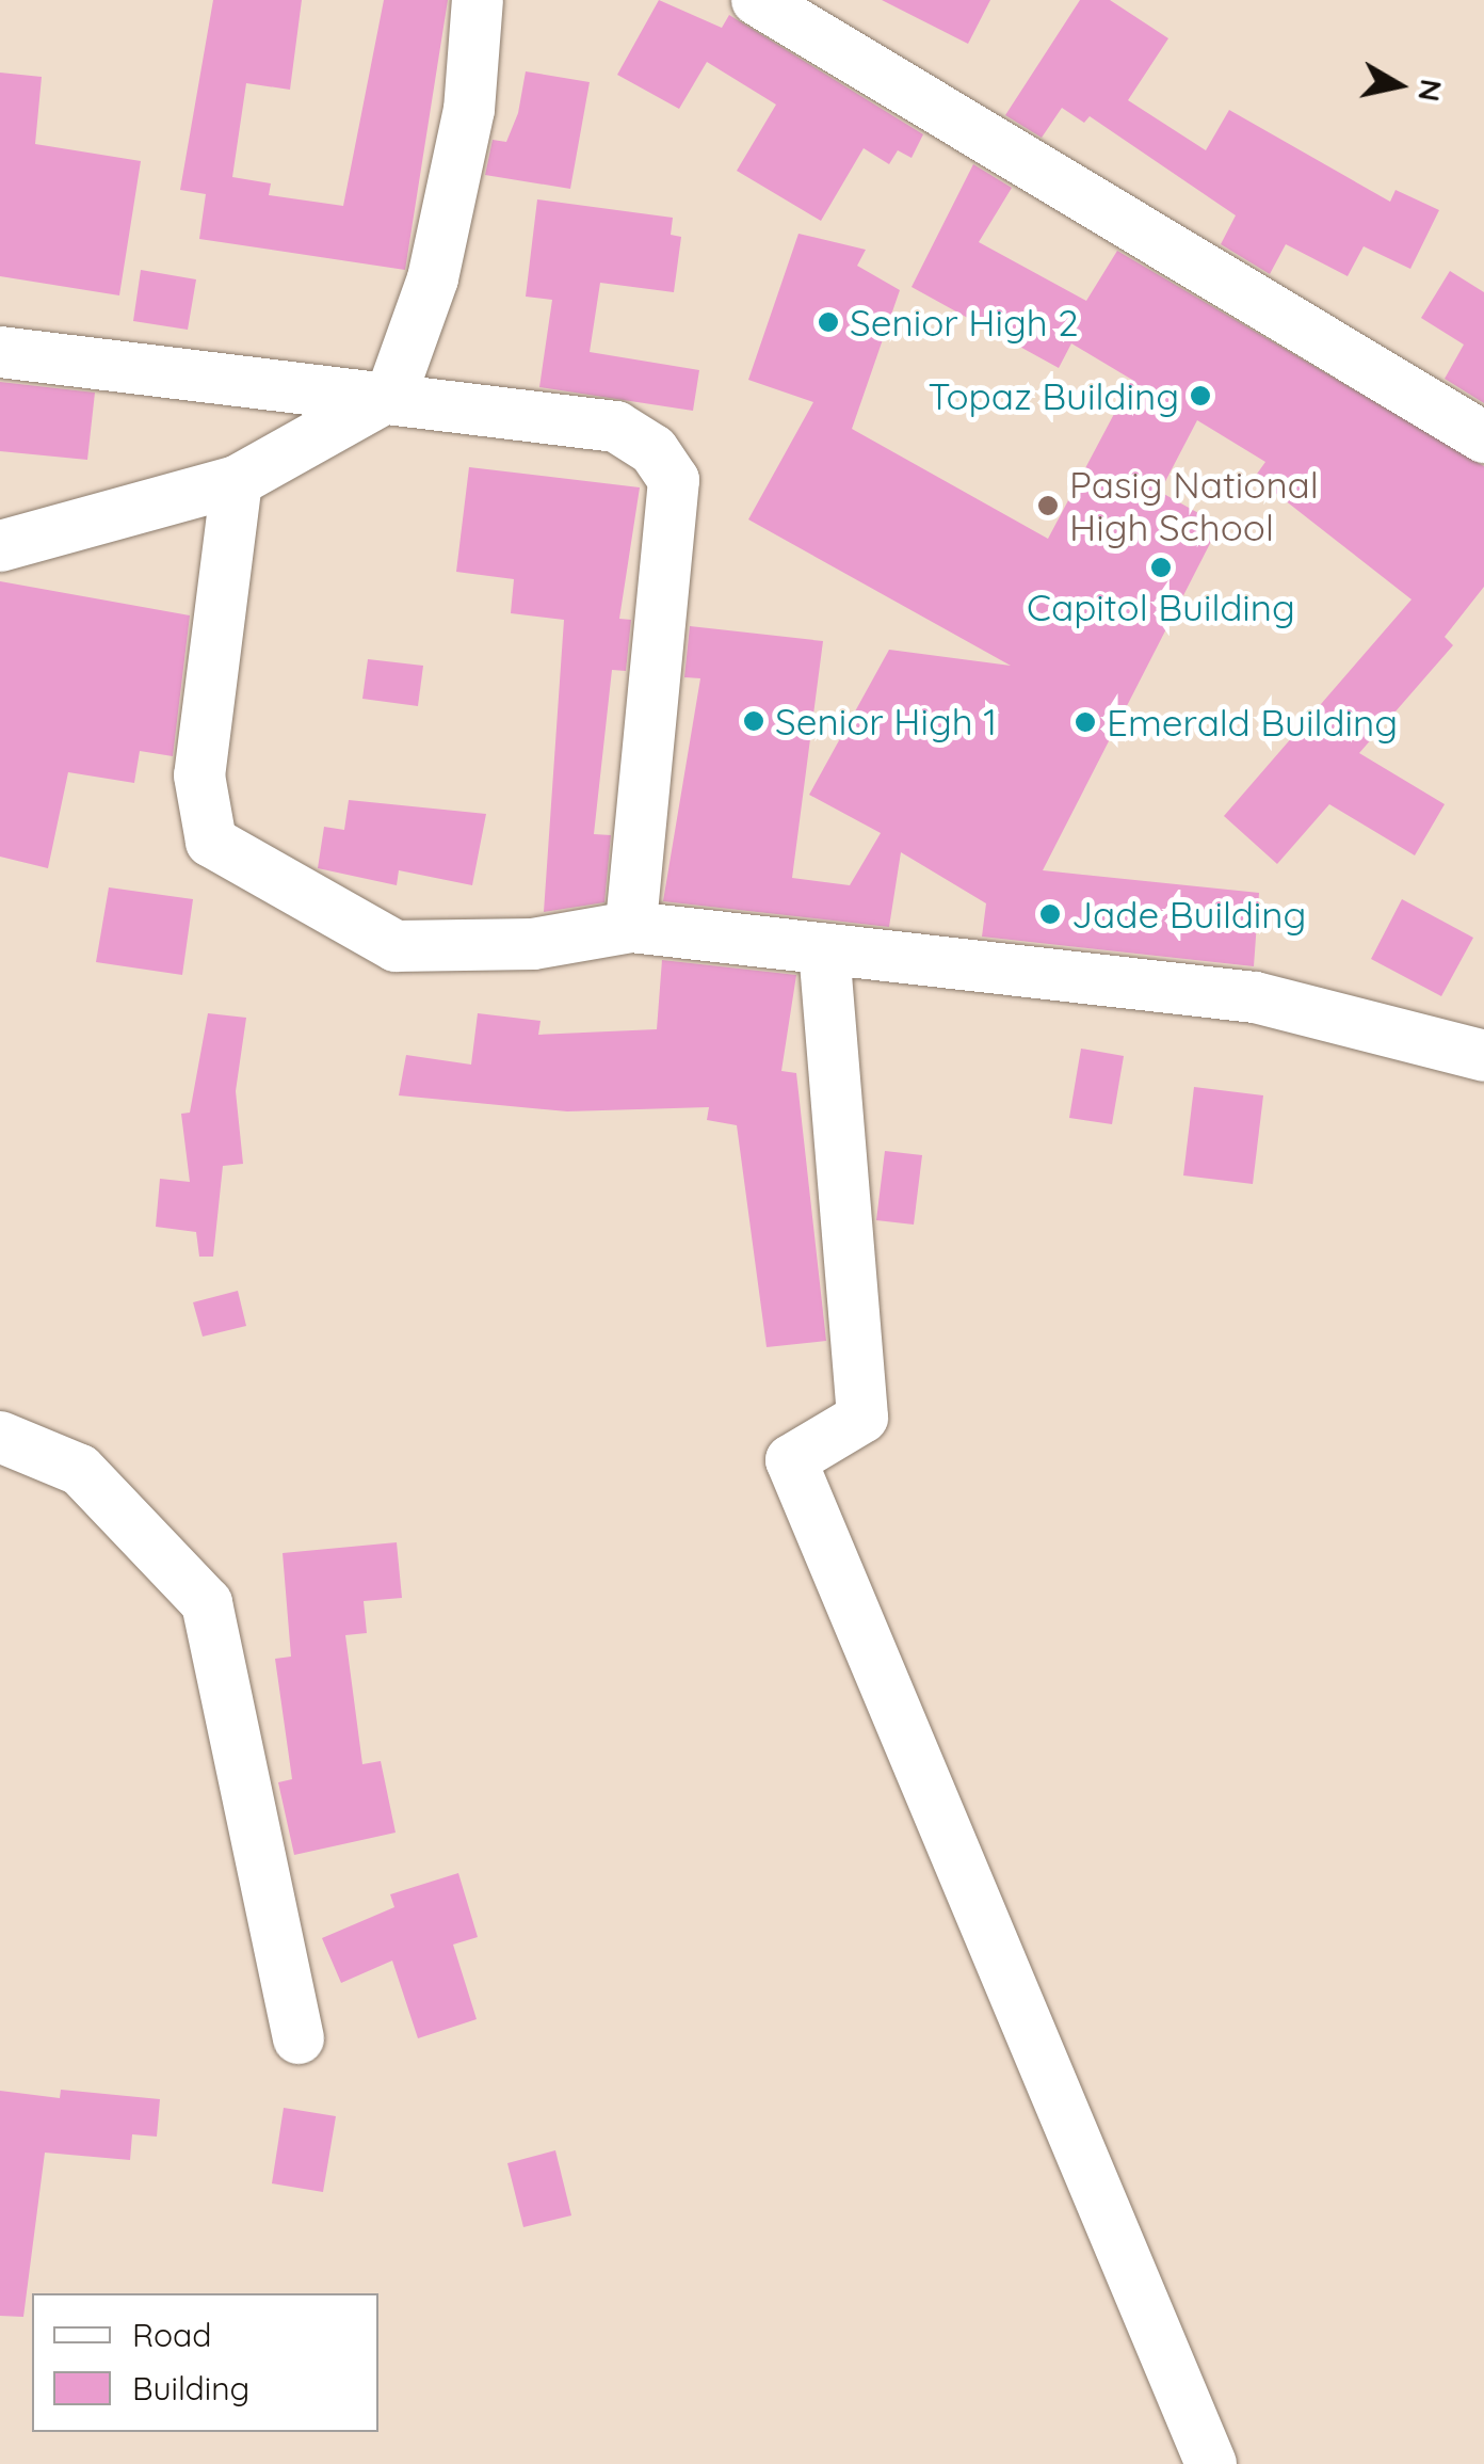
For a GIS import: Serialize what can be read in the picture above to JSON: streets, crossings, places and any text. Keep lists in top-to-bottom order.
{
  "places": [
    "Senior High 2",
    "Topaz Building",
    "Pasig National High School",
    "Capitol Building",
    "Senior High 1",
    "Emerald Building",
    "Jade Building"
  ],
  "legend": ["Road", "Building"],
  "north": "right"
}
